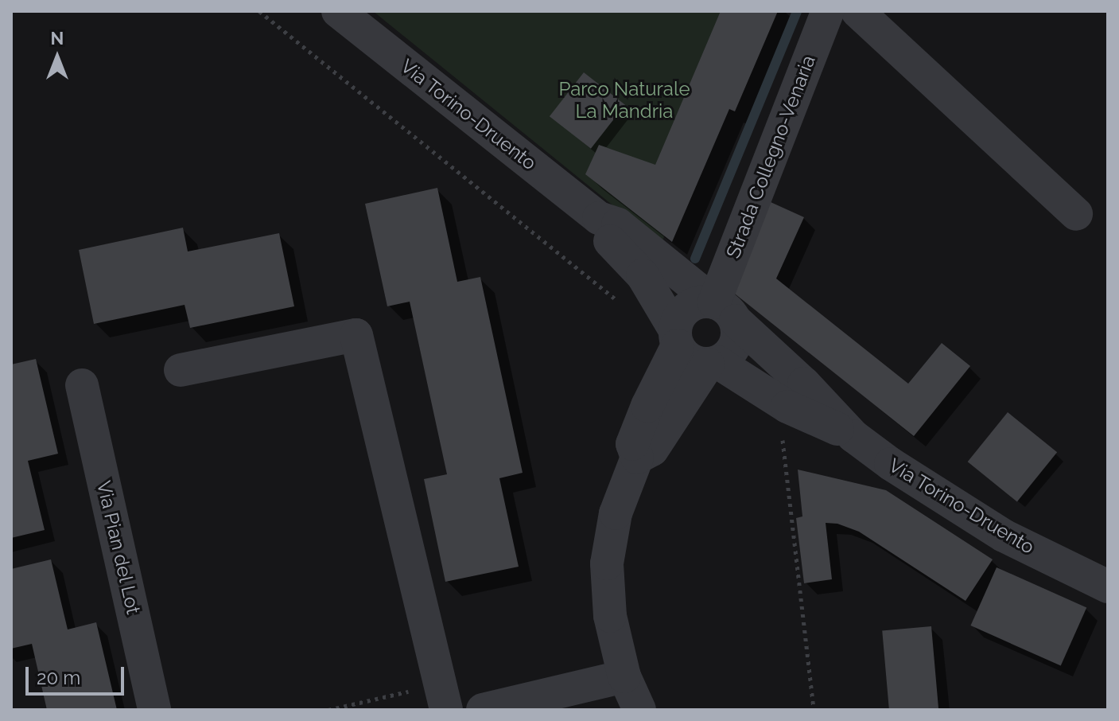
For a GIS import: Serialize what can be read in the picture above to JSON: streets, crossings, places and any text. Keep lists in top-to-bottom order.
{
  "streets": {
    "street": ["Via Torino-Druento", "Strada Collegno-Venaria", "Via Pian del Lot"]
  },
  "crossings": [
    ["Via Torino-Druento", "Strada Collegno-Venaria"]
  ],
  "parks": ["Parco Naturale La Mandria"],
  "scale_bar": "20 m",
  "north": "top"
}
